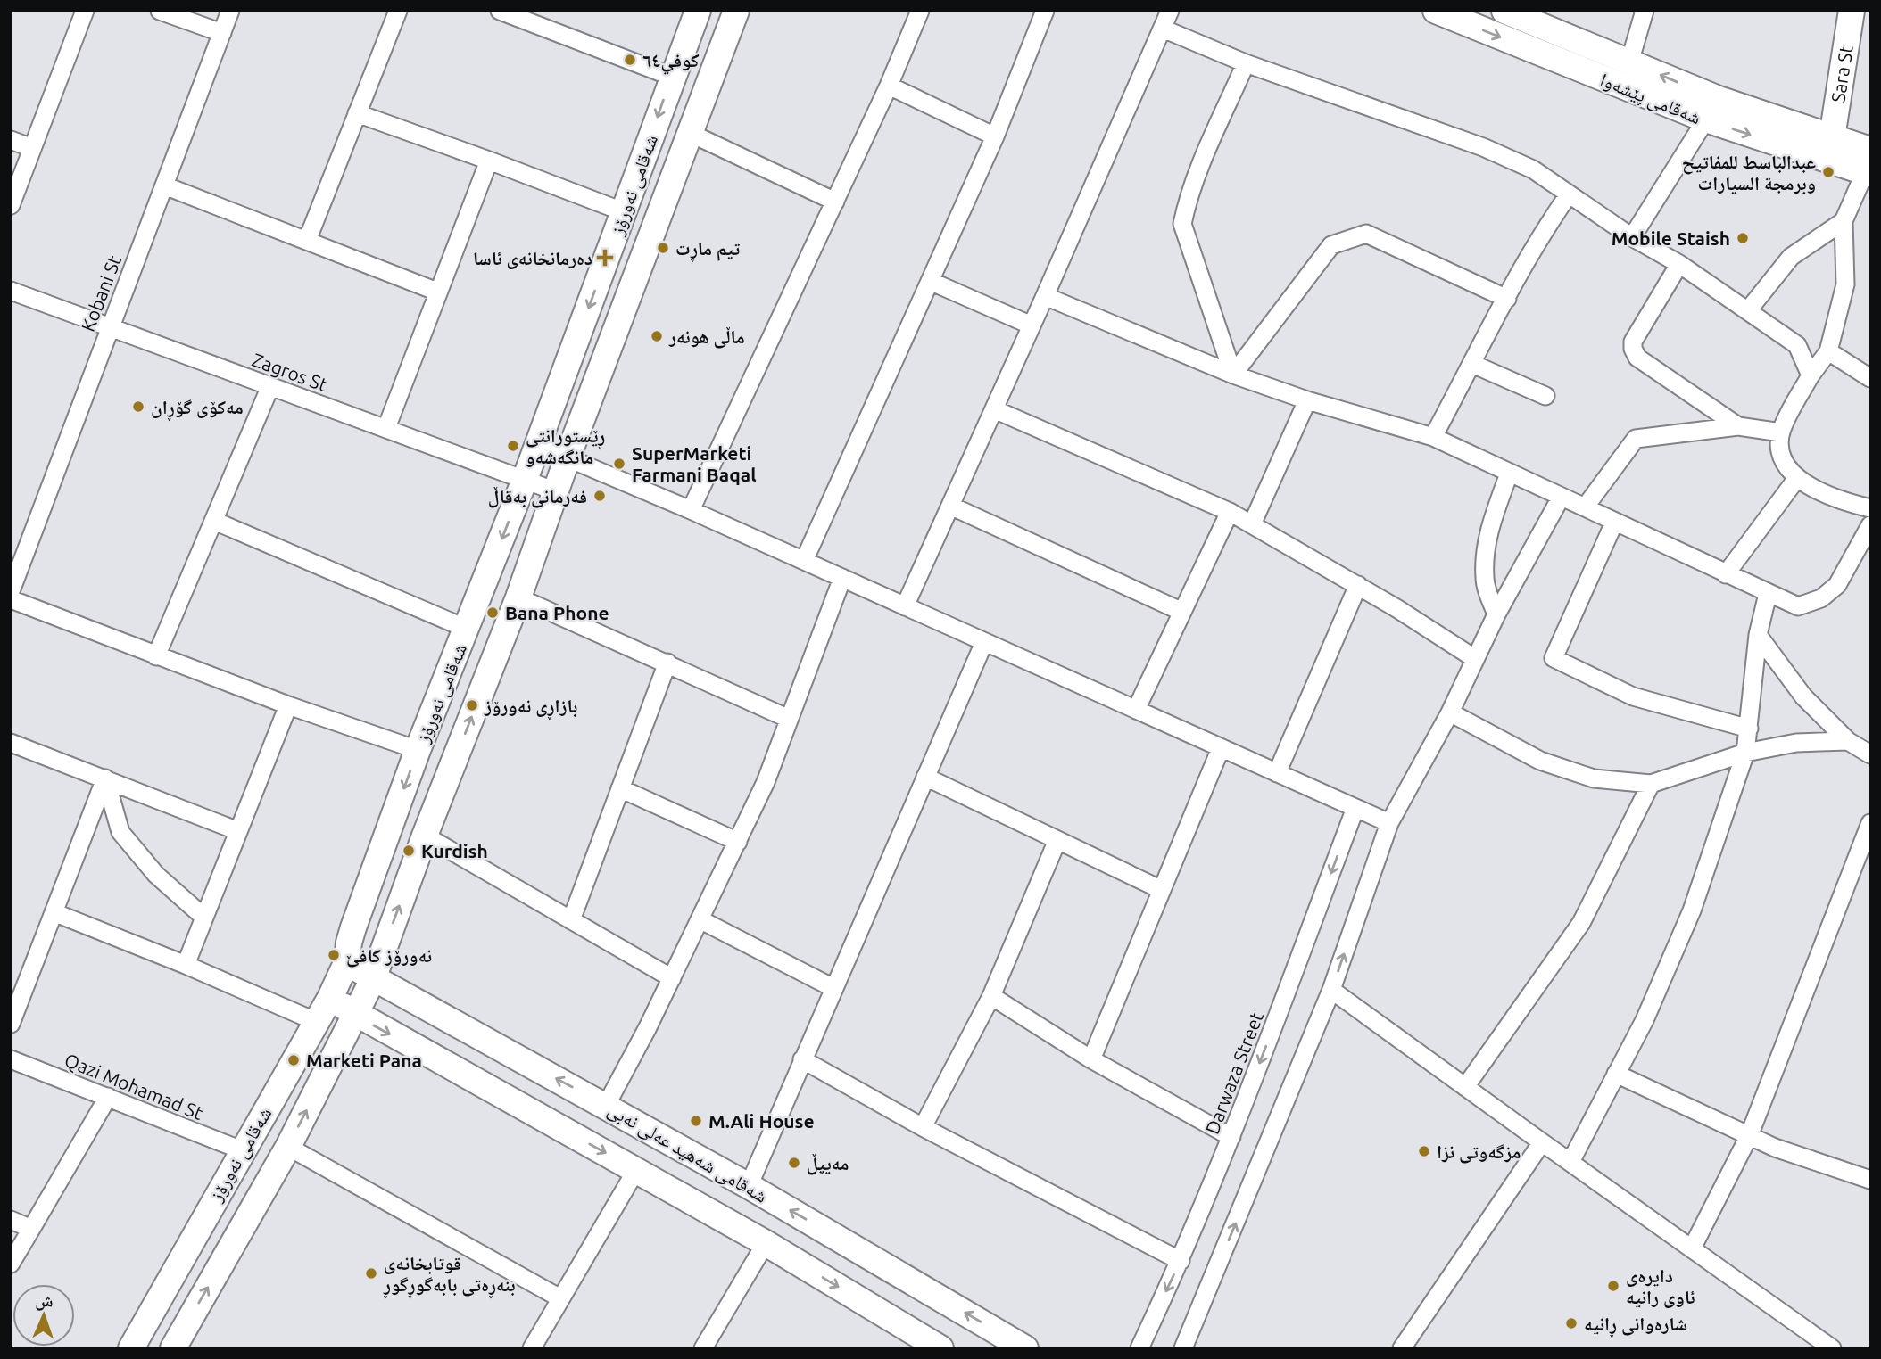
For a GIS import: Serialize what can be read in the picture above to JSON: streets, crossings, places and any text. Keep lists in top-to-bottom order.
{
  "streets": {
    "main road": [
      "Sara St",
      "شەقامی پێشەوا",
      "شەقامی نەورۆز",
      "شەقامی شەهید عەلی نەبی"
    ],
    "street": [
      "Kobani St",
      "Zagros St",
      "Darwaza Street",
      "Qazi Mohamad St"
    ]
  },
  "crossings": [
    ["Sara St", "شەقامی پێشەوا"],
    ["شەقامی نەورۆز", "Zagros St"],
    ["شەقامی نەورۆز", "Qazi Mohamad St"],
    ["شەقامی نەورۆز", "شەقامی شەهید عەلی نەبی"],
    ["Kobani St", "Zagros St"]
  ],
  "places": {
    "other": [
      "كوفي٦٤",
      "عبدالباسط للمفاتيح وبرمجة السيارات",
      "Mobile Staish",
      "تیم ماڕت",
      "ماڵی هونەر",
      "مەکۆی گۆڕان",
      "ڕێستورانتی مانگەشەو",
      "SuperMarketi Farmani Baqal",
      "فەرمانی بەقاڵ",
      "Bana Phone",
      "بازاڕی نەورۆز",
      "Kurdish",
      "نەورۆز کافێ",
      "Marketi Pana",
      "M.Ali House",
      "مزگەوتی نزا",
      "مەیپڵ",
      "قوتابخانەی بنەڕەتی بابەگوڕگوڕ",
      "دایرەی ئاوی رانیە",
      "شارەوانی ڕانیە"
    ],
    "health": ["دەرمانخانەی ئاسا"]
  },
  "north": "top"
}
